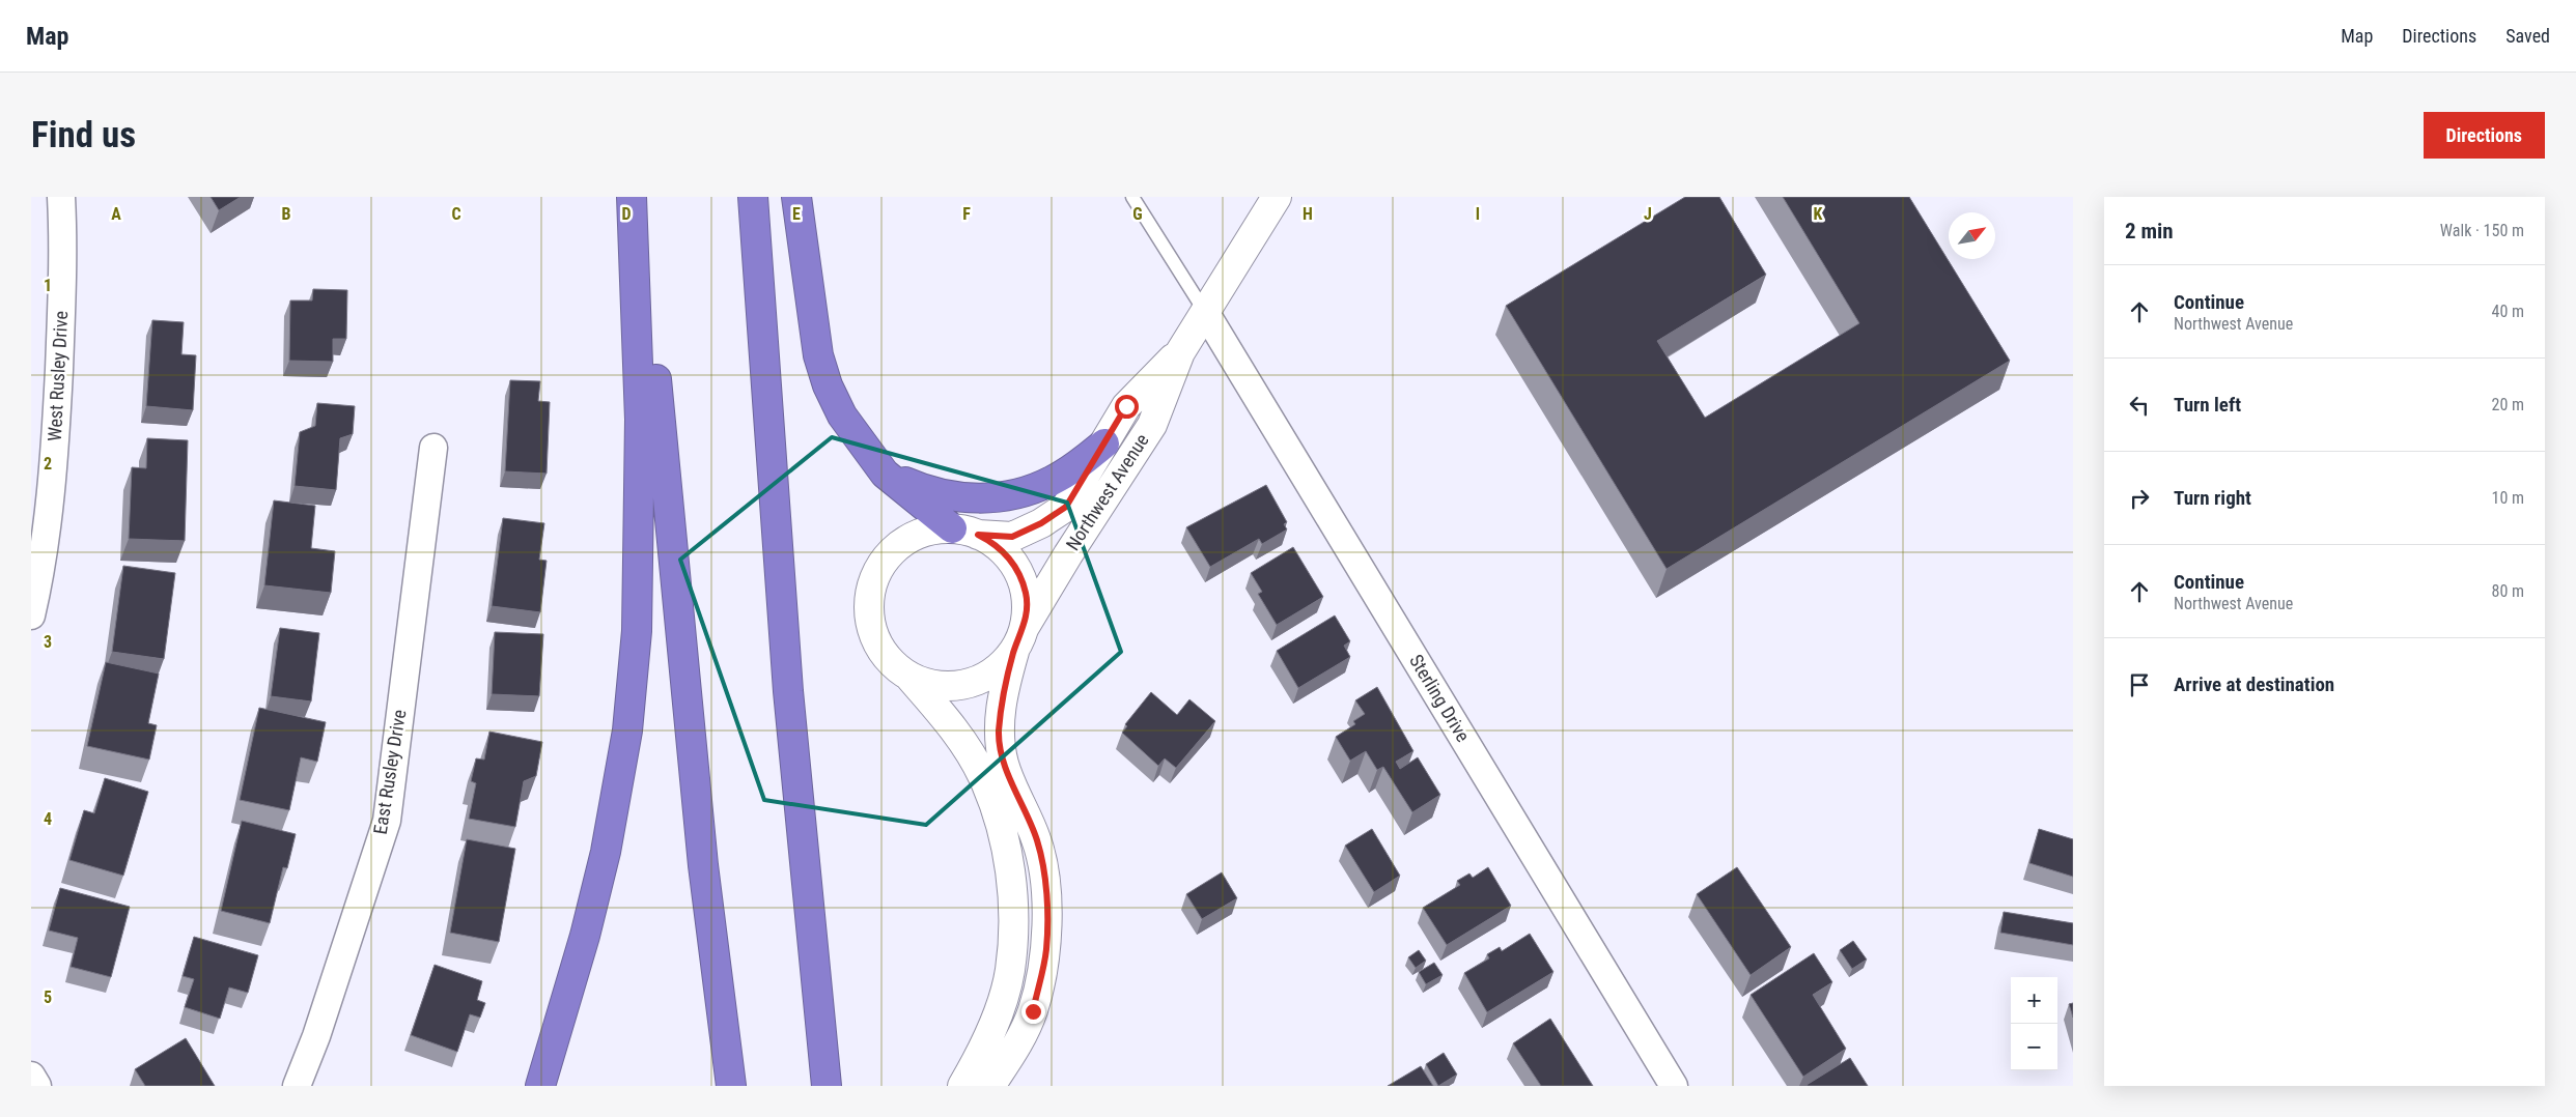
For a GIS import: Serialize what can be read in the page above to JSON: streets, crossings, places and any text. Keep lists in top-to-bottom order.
{
  "streets": {
    "main road": ["Northwest Avenue"],
    "street": ["West Rusley Drive", "Sterling Drive", "East Rusley Drive"]
  },
  "crossings": [
    ["Northwest Avenue", "Sterling Drive"]
  ],
  "north": "top right",
  "page": {
    "header": "Map",
    "nav": ["Map", "Directions", "Saved"],
    "buttons": "Directions",
    "title": "Find us",
    "heading": ["2 min", "Walk · 150 m"],
    "list": [
      ["Continue", "Northwest Avenue", "40 m"],
      ["Turn left", "20 m"],
      ["Turn right", "10 m"],
      ["Continue", "Northwest Avenue", "80 m"],
      "Arrive at destination"
    ],
    "map_buttons": ["+", "−"]
  },
  "grid": {
    "columns": [
      "A",
      "B",
      "C",
      "D",
      "E",
      "F",
      "G",
      "H",
      "I",
      "J",
      "K"
    ],
    "rows": [
      "1",
      "2",
      "3",
      "4",
      "5"
    ]
  }
}
